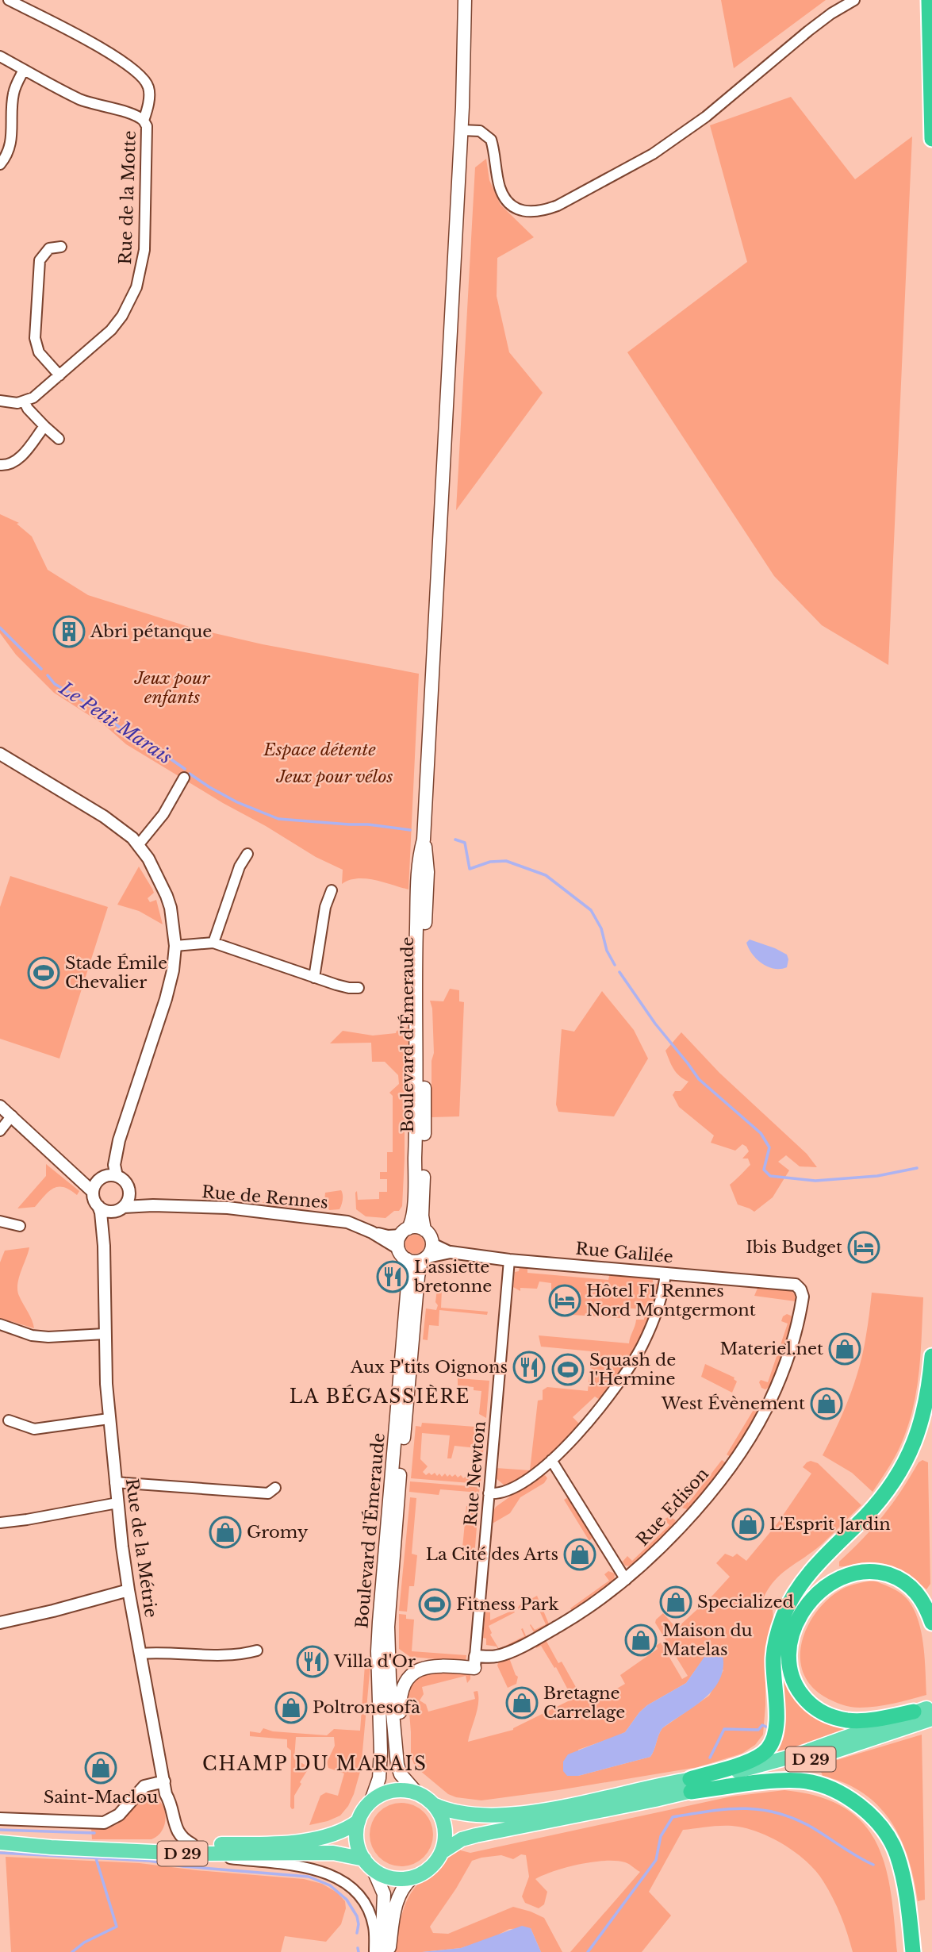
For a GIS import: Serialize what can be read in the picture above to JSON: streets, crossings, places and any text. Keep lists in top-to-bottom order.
{
  "streets": {
    "main road": ["Boulevard d'Émeraude", "D 29"],
    "street": [
      "Rue de la Motte",
      "Rue de Rennes",
      "Rue Galilée",
      "Rue Newton",
      "Rue Edison",
      "Rue de la Métrie"
    ]
  },
  "crossings": [
    ["Boulevard d'Émeraude", "Rue de Rennes"],
    ["Boulevard d'Émeraude", "Rue Galilée"],
    ["Boulevard d'Émeraude", "D 29"],
    ["Rue de Rennes", "Rue Galilée"],
    ["Rue de Rennes", "Rue de la Métrie"],
    ["Rue Galilée", "Rue Newton"],
    ["Rue Galilée", "Rue Edison"],
    ["Rue Newton", "Rue Edison"],
    ["Rue de la Métrie", "D 29"]
  ],
  "districts": ["LA BÉGASSIÈRE", "CHAMP DU MARAIS"],
  "water": ["Le Petit Marais"],
  "parks": ["Jeux pour enfants", "Espace détente", "Jeux pour vélos"],
  "places": {
    "building": ["Abri pétanque"],
    "sports": ["Stade Émile Chevalier", "Squash de l'Hermine", "Fitness Park"],
    "hotel": ["Ibis Budget", "Hôtel F1 Rennes Nord Montgermont"],
    "restaurant": ["L'assiette bretonne", "Aux P'tits Oignons", "Villa d'Or"],
    "shop": [
      "Materiel.net",
      "West Évènement",
      "L'Esprit Jardin",
      "Gromy",
      "La Cité des Arts",
      "Specialized",
      "Maison du Matelas",
      "Bretagne Carrelage",
      "Poltronesofà",
      "Saint-Maclou"
    ]
  }
}
